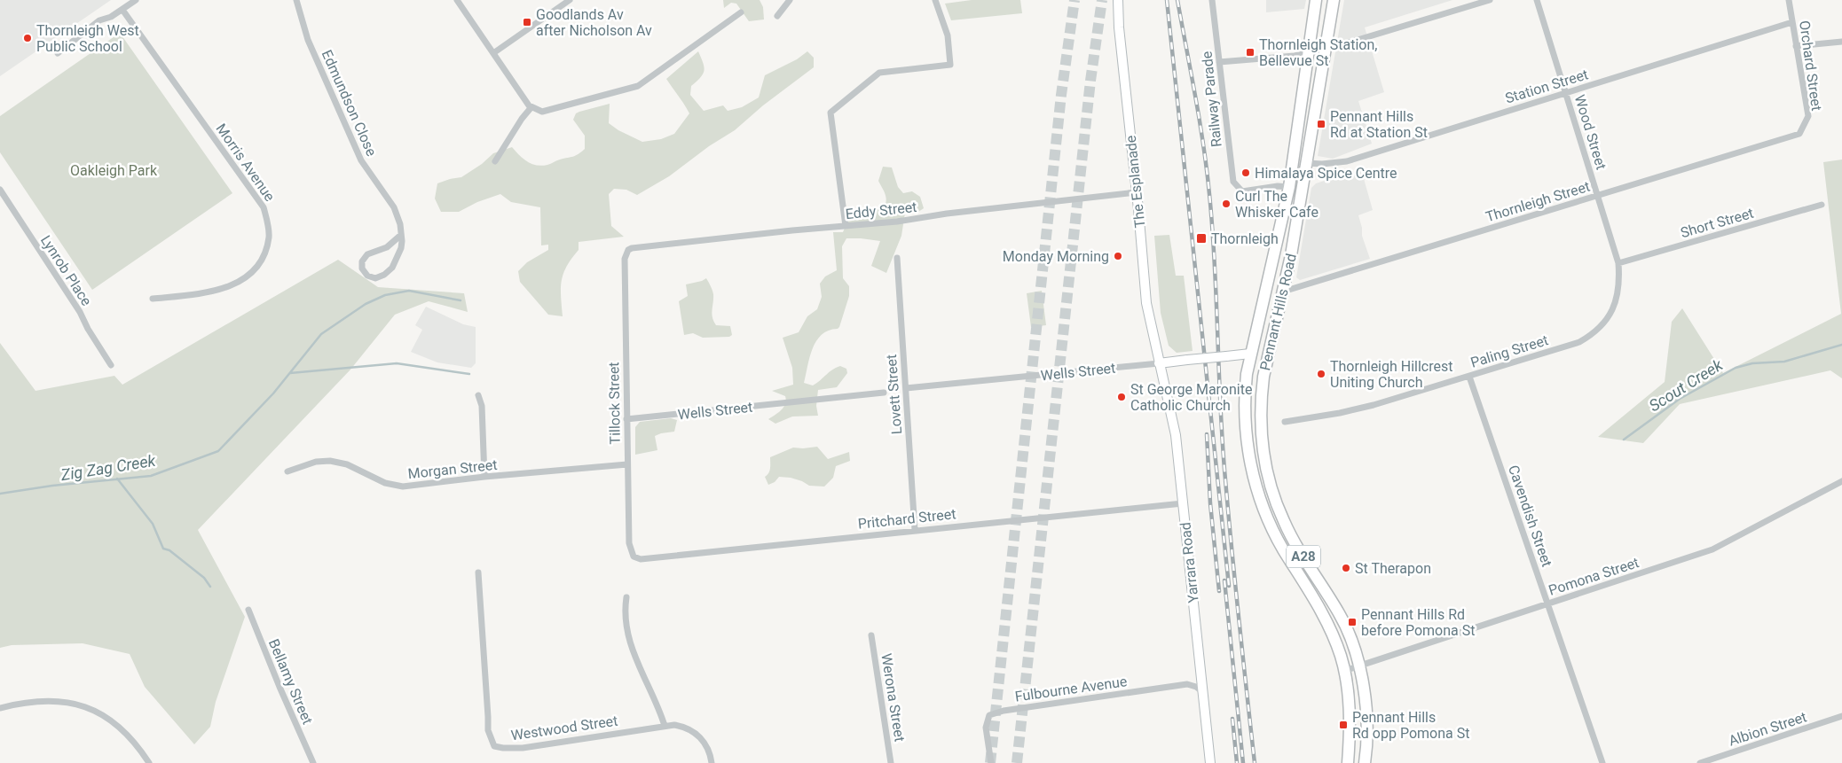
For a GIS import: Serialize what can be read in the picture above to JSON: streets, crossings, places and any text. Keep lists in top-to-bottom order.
{
  "streets": {
    "highway": ["Pennant Hills Road", "A28"],
    "main road": ["The Esplanade", "Wells Street", "Yarrara Road"],
    "street": [
      "Orchard Street",
      "Station Street",
      "Railway Parade",
      "Edmundson Close",
      "Wood Street",
      "Morris Avenue",
      "Thornleigh Street",
      "Eddy Street",
      "Short Street",
      "Lynrob Place",
      "Paling Street",
      "Lovett Street",
      "Tillock Street",
      "Morgan Street",
      "Cavendish Street",
      "Pritchard Street",
      "Pomona Street",
      "Bellamy Street",
      "Fulbourne Avenue",
      "Werona Street",
      "Westwood Street",
      "Albion Street"
    ]
  },
  "crossings": [
    ["Orchard Street", "Station Street"],
    ["Orchard Street", "Thornleigh Street"],
    ["Station Street", "Wood Street"],
    ["Station Street", "Pennant Hills Road"],
    ["Railway Parade", "Pennant Hills Road"],
    ["Wood Street", "Thornleigh Street"],
    ["Wood Street", "Paling Street"],
    ["The Esplanade", "Eddy Street"],
    ["The Esplanade", "Wells Street"],
    ["The Esplanade", "Yarrara Road"],
    ["Thornleigh Street", "Pennant Hills Road"],
    ["Thornleigh Street", "Paling Street"],
    ["Eddy Street", "Tillock Street"],
    ["Short Street", "Paling Street"],
    ["Pennant Hills Road", "Wells Street"],
    ["Pennant Hills Road", "Pomona Street"],
    ["Paling Street", "Cavendish Street"],
    ["Wells Street", "Lovett Street"],
    ["Wells Street", "Tillock Street"],
    ["Wells Street", "Yarrara Road"],
    ["Lovett Street", "Pritchard Street"],
    ["Tillock Street", "Morgan Street"],
    ["Tillock Street", "Pritchard Street"],
    ["Cavendish Street", "Pomona Street"],
    ["Pritchard Street", "Yarrara Road"],
    ["Yarrara Road", "Fulbourne Avenue"]
  ],
  "water": ["Scout Creek", "Zig Zag Creek"],
  "parks": ["Oakleigh Park"],
  "places": {
    "transit": [
      "Goodlands Av after Nicholson Av",
      "Thornleigh Station, Bellevue St",
      "Pennant Hills Rd at Station St",
      "Thornleigh",
      "Pennant Hills Rd before Pomona St",
      "Pennant Hills Rd opp Pomona St"
    ],
    "other": [
      "Thornleigh West Public School",
      "Himalaya Spice Centre",
      "Curl The Whisker Cafe",
      "Monday Morning",
      "Thornleigh Hillcrest Uniting Church",
      "St George Maronite Catholic Church",
      "St Therapon"
    ]
  }
}
